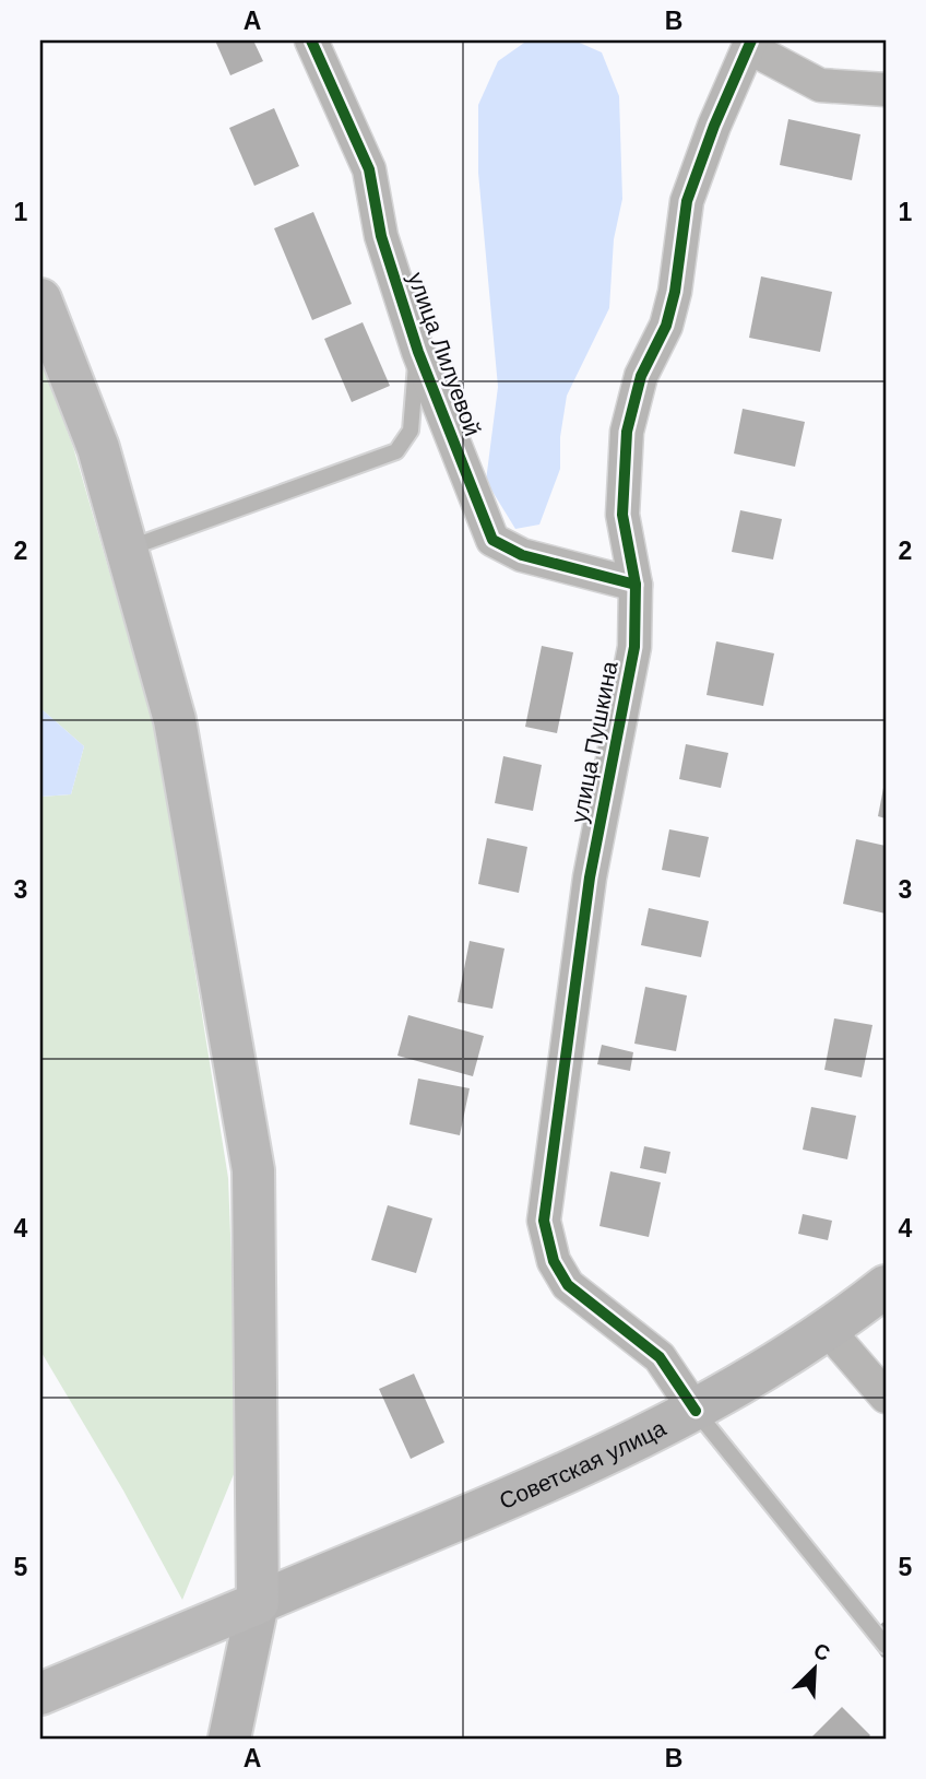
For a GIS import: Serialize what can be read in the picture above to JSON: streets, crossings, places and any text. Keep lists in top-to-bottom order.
{
  "streets": {
    "main road": ["Советская улица"],
    "street": ["улица Лилуевой", "улица Пушкина"]
  },
  "crossings": [
    ["улица Лилуевой", "улица Пушкина"],
    ["улица Пушкина", "Советская улица"]
  ],
  "north": "top right",
  "grid": {
    "columns": ["A", "B"],
    "rows": [
      "1",
      "2",
      "3",
      "4",
      "5"
    ]
  }
}
